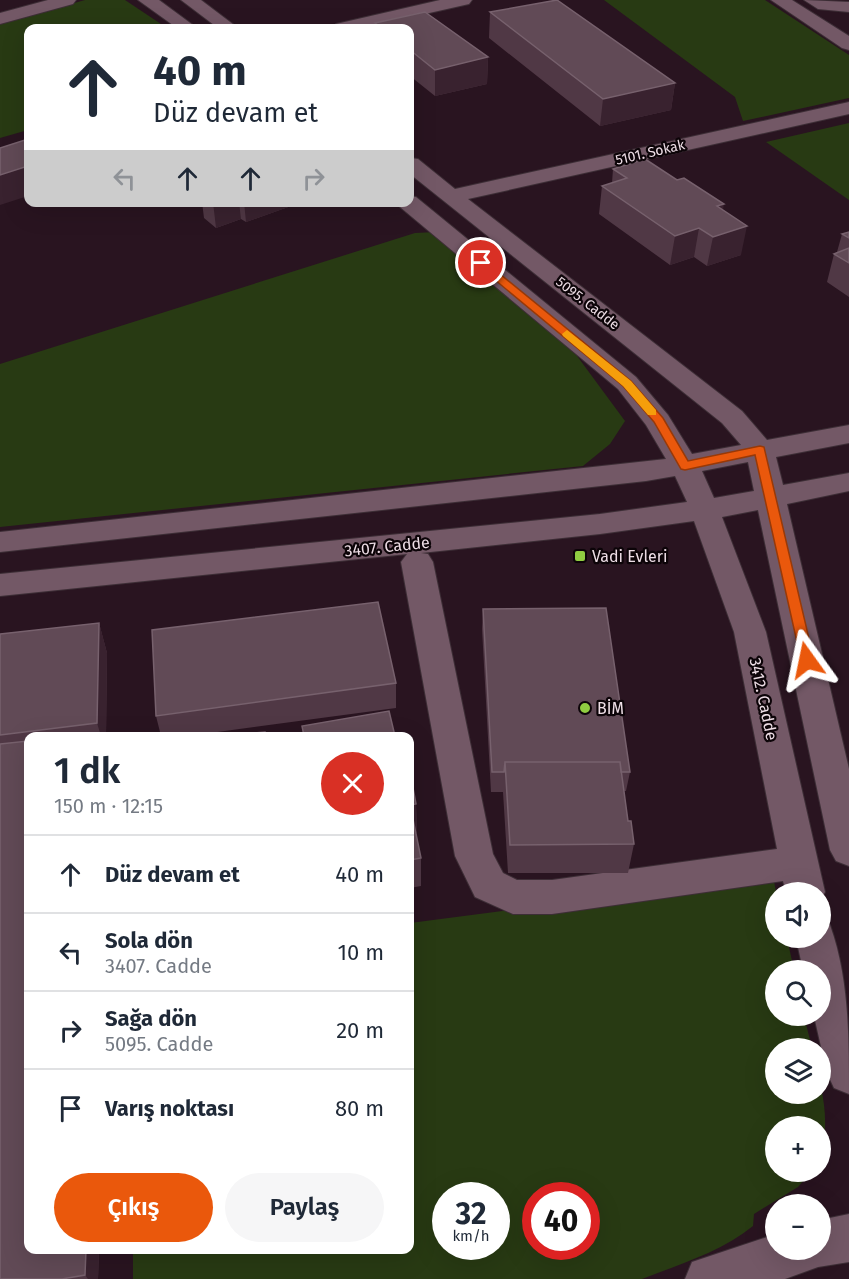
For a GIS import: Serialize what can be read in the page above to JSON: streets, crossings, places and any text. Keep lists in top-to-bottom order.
{
  "streets": {
    "street": [
      "5101. Sokak",
      "5095. Cadde",
      "3407. Cadde",
      "3412. Cadde"
    ]
  },
  "crossings": [
    ["5101. Sokak", "5095. Cadde"],
    ["3407. Cadde", "3412. Cadde"]
  ],
  "places": {
    "transit": ["Vadi Evleri"],
    "other": ["BİM"]
  },
  "page": {
    "turn": ["40 m", "Düz devam et"],
    "heading": ["1 dk", "150 m · 12:15"],
    "list": [
      {
        "name": "Düz devam et",
        "value": "40 m"
      },
      {
        "name": "Sola dön",
        "note": "3407. Cadde",
        "value": "10 m"
      },
      {
        "name": "Sağa dön",
        "note": "5095. Cadde",
        "value": "20 m"
      },
      {
        "name": "Varış noktası",
        "value": "80 m"
      }
    ],
    "map_buttons": ["+", "−"],
    "buttons": ["Çıkış", "Paylaş"],
    "speed": "32 km/h",
    "limit": "40"
  }
}
